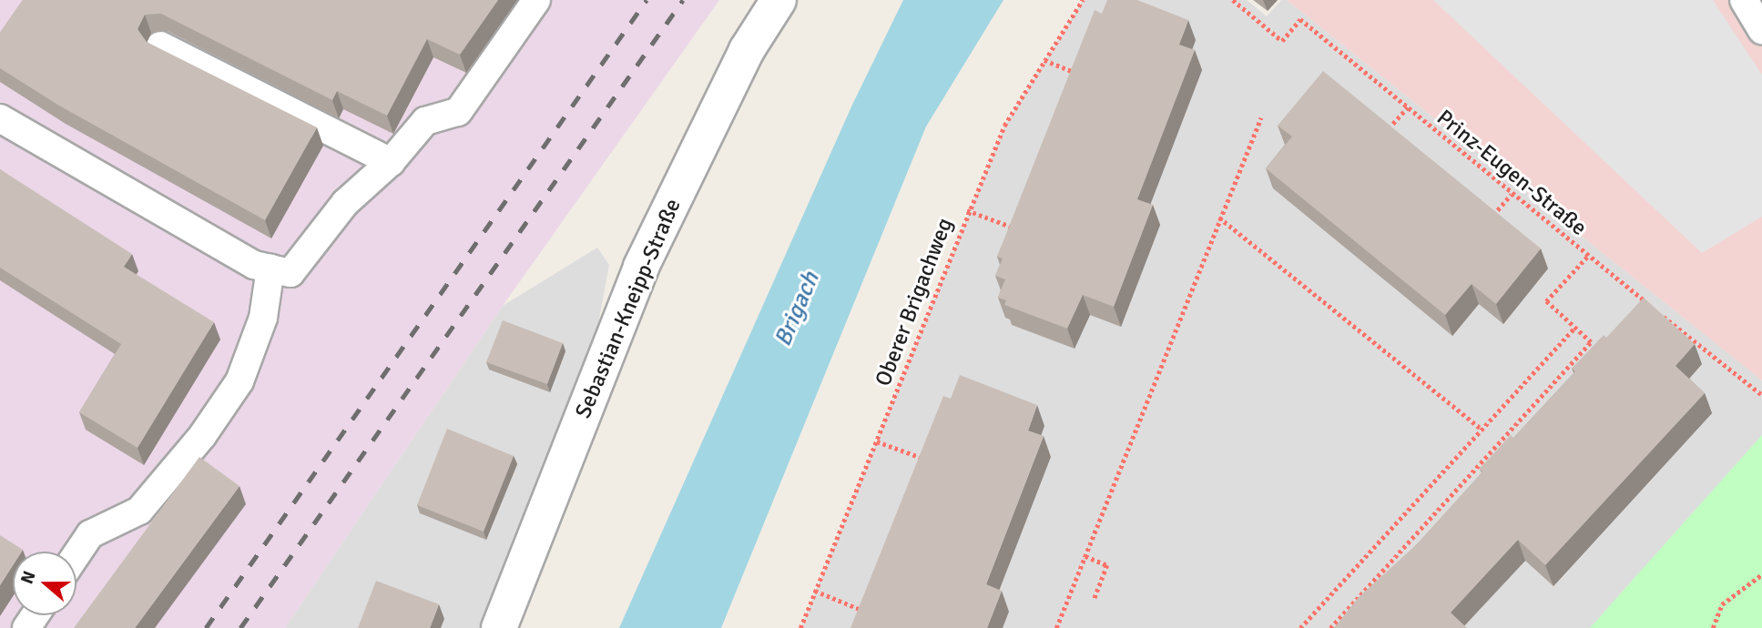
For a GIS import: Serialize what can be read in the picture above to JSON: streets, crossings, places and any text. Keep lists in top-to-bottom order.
{
  "streets": {
    "street": ["Sebastian-Kneipp-Straße"],
    "path": ["Prinz-Eugen-Straße", "Oberer Brigachweg"]
  },
  "water": ["Brigach"],
  "north": "left"
}
